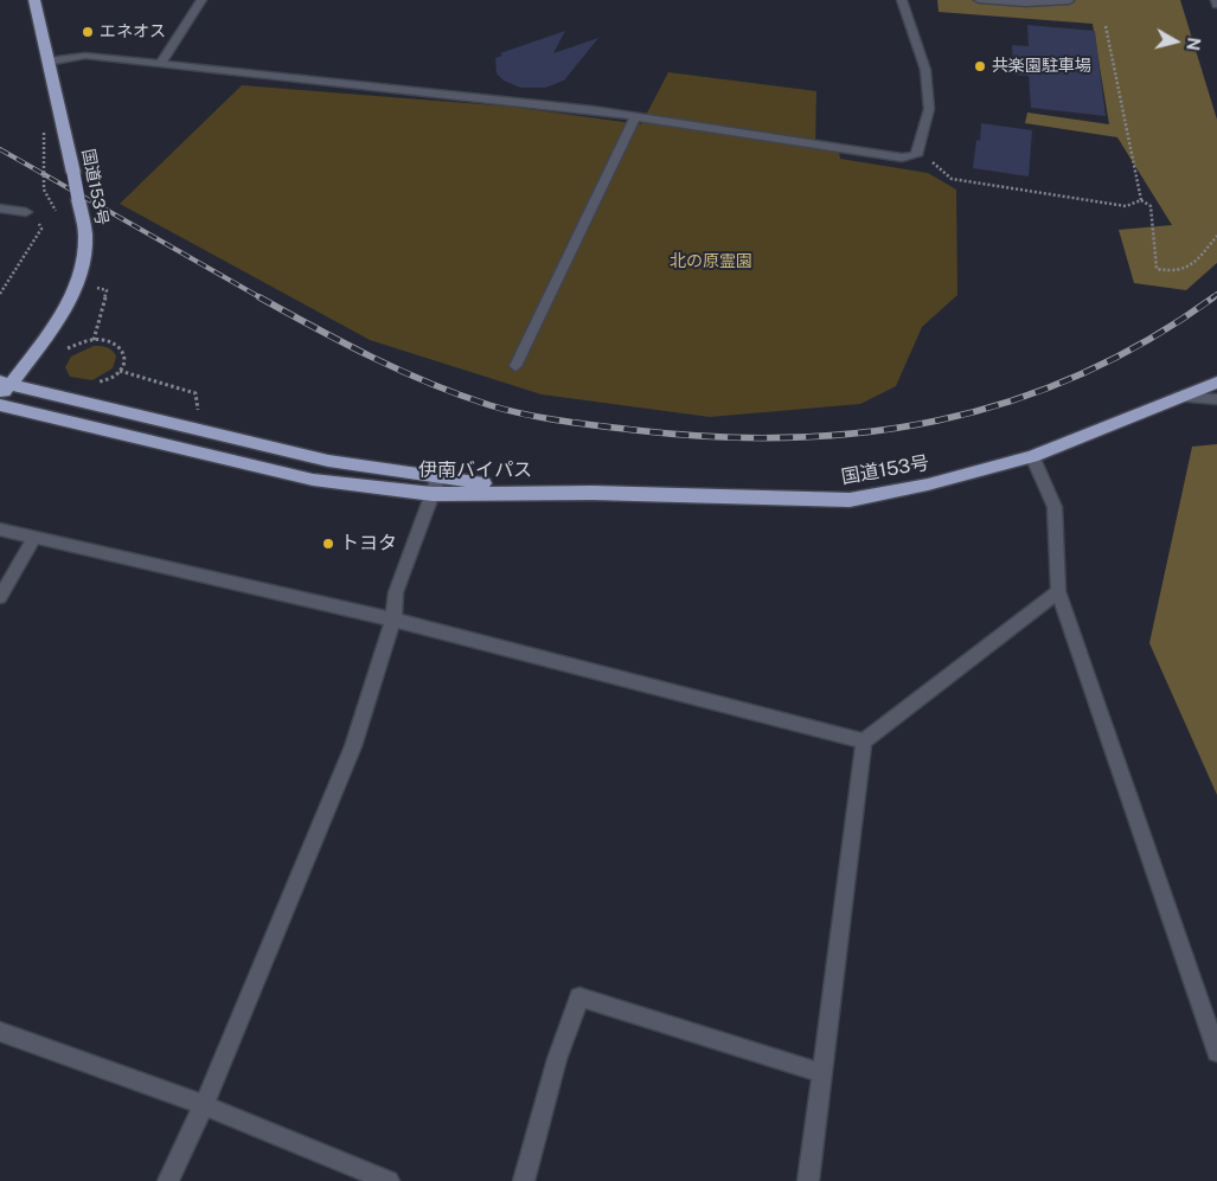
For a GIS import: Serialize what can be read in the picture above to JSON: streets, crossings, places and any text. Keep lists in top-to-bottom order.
{
  "streets": {
    "highway": ["国道153号", "伊南バイパス"]
  },
  "crossings": [
    ["国道153号", "伊南バイパス"]
  ],
  "parks": ["北の原霊園"],
  "places": ["エネオス", "共楽園駐車場", "トヨタ"],
  "north": "right"
}
